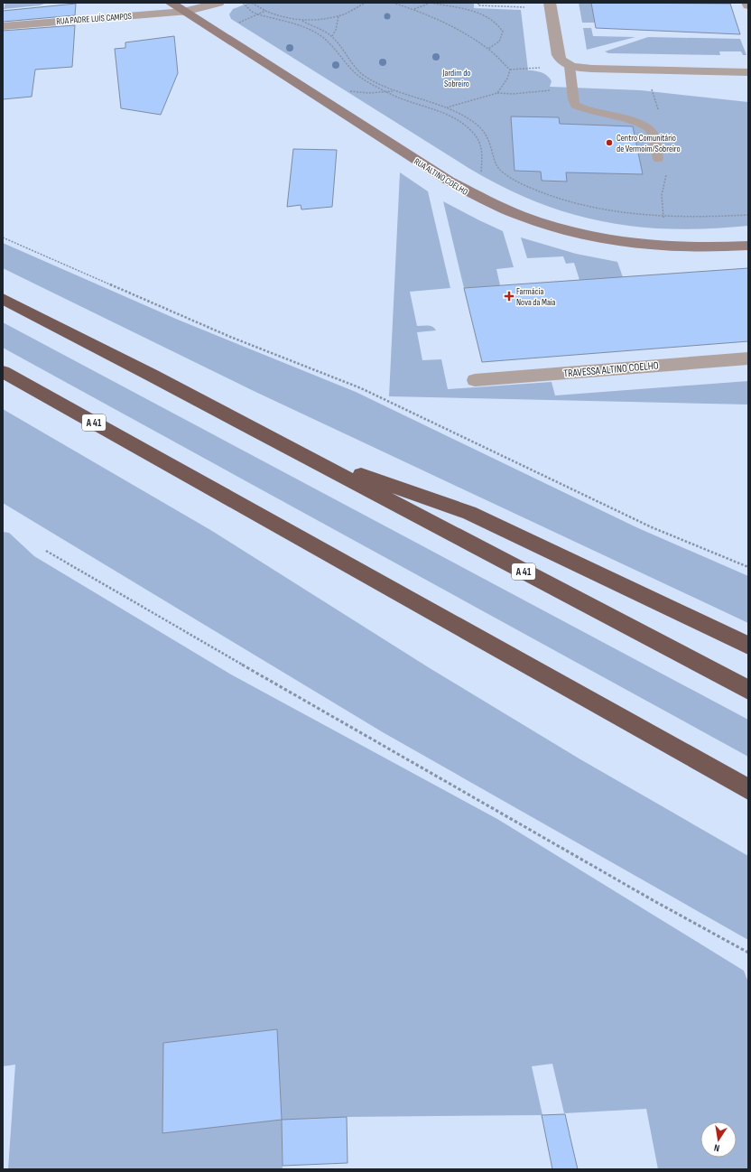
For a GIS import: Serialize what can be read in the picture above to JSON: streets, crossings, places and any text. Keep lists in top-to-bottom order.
{
  "streets": {
    "highway": ["A 41"],
    "main road": ["RUA ALTINO COELHO"],
    "street": ["RUA PADRE LUÍS CAMPOS", "TRAVESSA ALTINO COELHO"]
  },
  "crossings": [
    ["RUA PADRE LUÍS CAMPOS", "RUA ALTINO COELHO"]
  ],
  "parks": ["Jardim do Sobreiro"],
  "places": {
    "other": ["Centro Comunitário de Vermoim/Sobreiro"],
    "health": ["Farmácia Nova da Maia"]
  },
  "north": "bottom"
}
